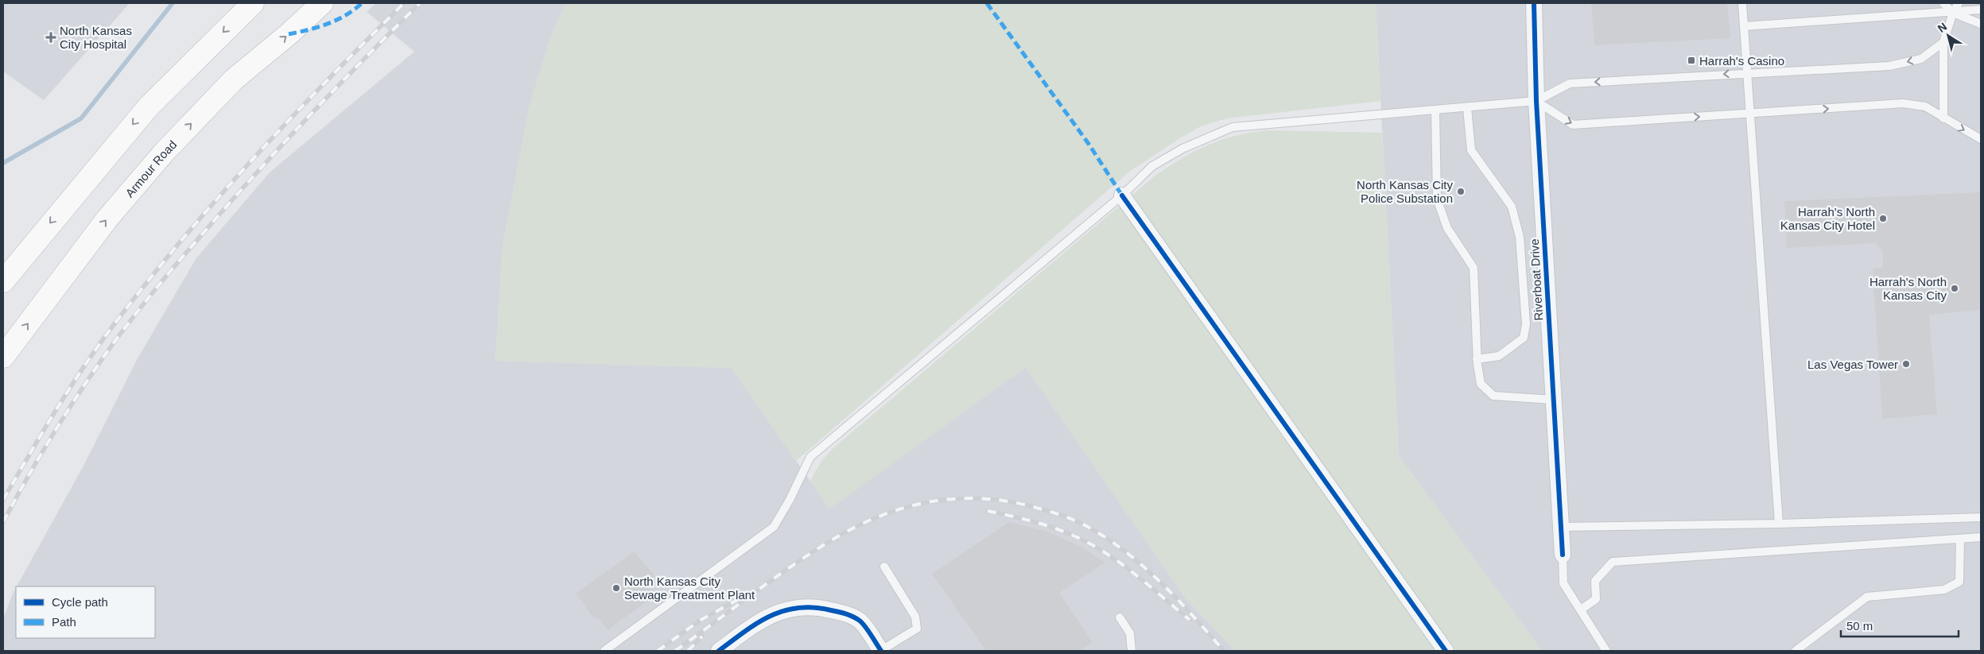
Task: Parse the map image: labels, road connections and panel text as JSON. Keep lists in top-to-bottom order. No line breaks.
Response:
{"streets":{"highway":["Armour Road"],"street":["Riverboat Drive"]},"places":{"health":["North Kansas City Hospital"],"transit":["Harrah's Casino"],"other":["North Kansas City Police Substation","Harrah's North Kansas City Hotel","Harrah's North Kansas City","Las Vegas Tower","North Kansas City Sewage Treatment Plant"]},"legend":["Cycle path","Path"],"scale_bar":"50 m","north":"top left"}
